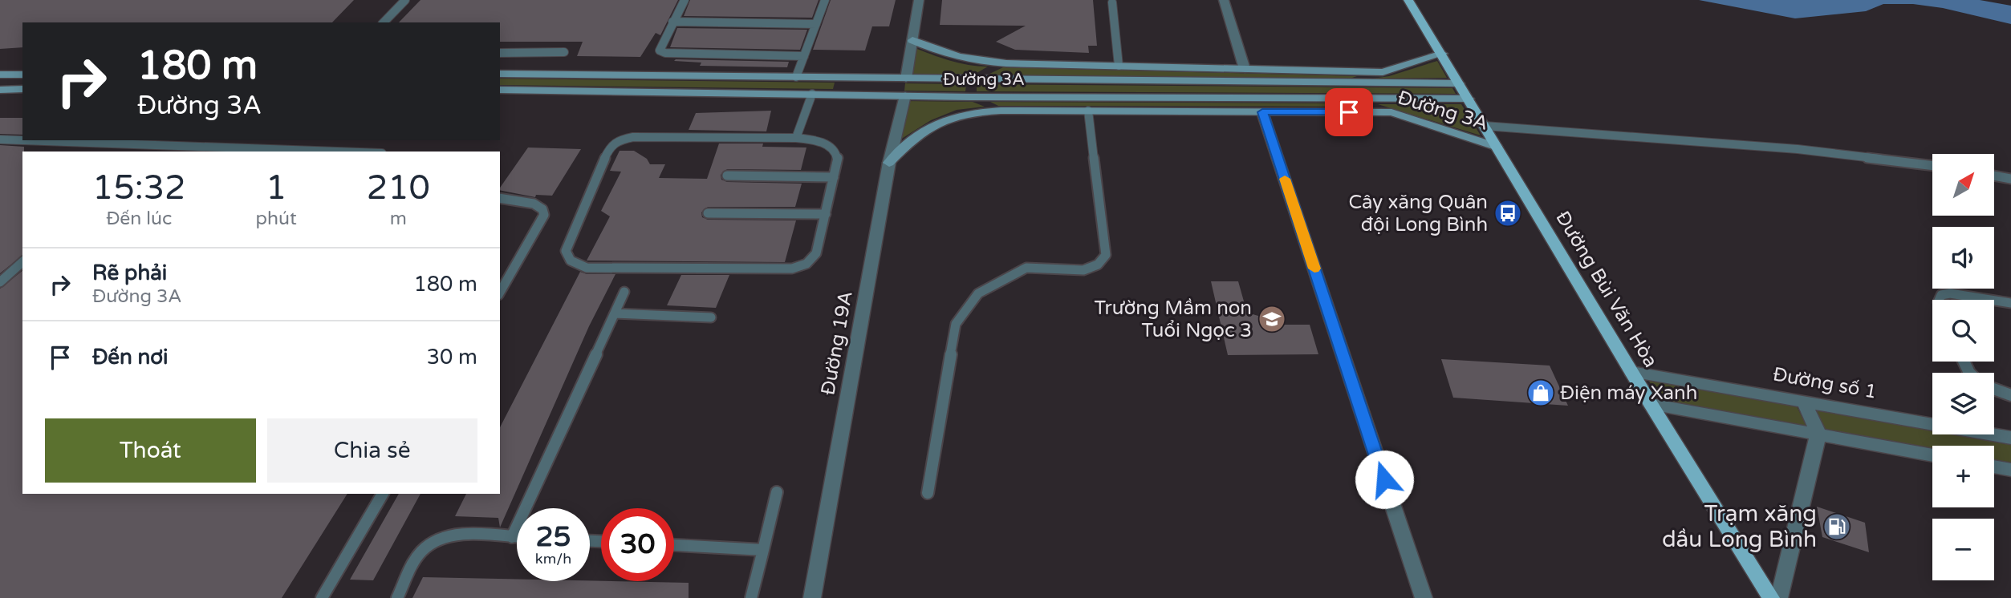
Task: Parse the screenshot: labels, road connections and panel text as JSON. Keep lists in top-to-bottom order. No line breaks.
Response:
{"streets":{"main road":["Đường Bùi Văn Hòa"],"street":["Đường 3A","Đường 19A","Đường số 1"]},"crossings":[["Đường 3A","Đường Bùi Văn Hòa"],["Đường 3A","Đường 19A"],["Đường Bùi Văn Hòa","Đường số 1"]],"places":{"bus stop":["Cây xăng Quân đội Long Bình"],"school or university":["Trường Mầm non Tuổi Ngọc 3"],"shop":["Điện máy Xanh"],"fuel station":["Trạm xăng dầu Long Bình"]},"north":"top right","page":{"turn":["180 m","Đường 3A"],"eta":["15:32","Đến lúc","1","phút","210","m"],"map_buttons":["+","−"],"list":[{"name":"Rẽ phải","note":"Đường 3A","value":"180 m"},{"name":"Đến nơi","value":"30 m"}],"buttons":["Thoát","Chia sẻ"],"speed":"25 km/h","limit":"30"}}
